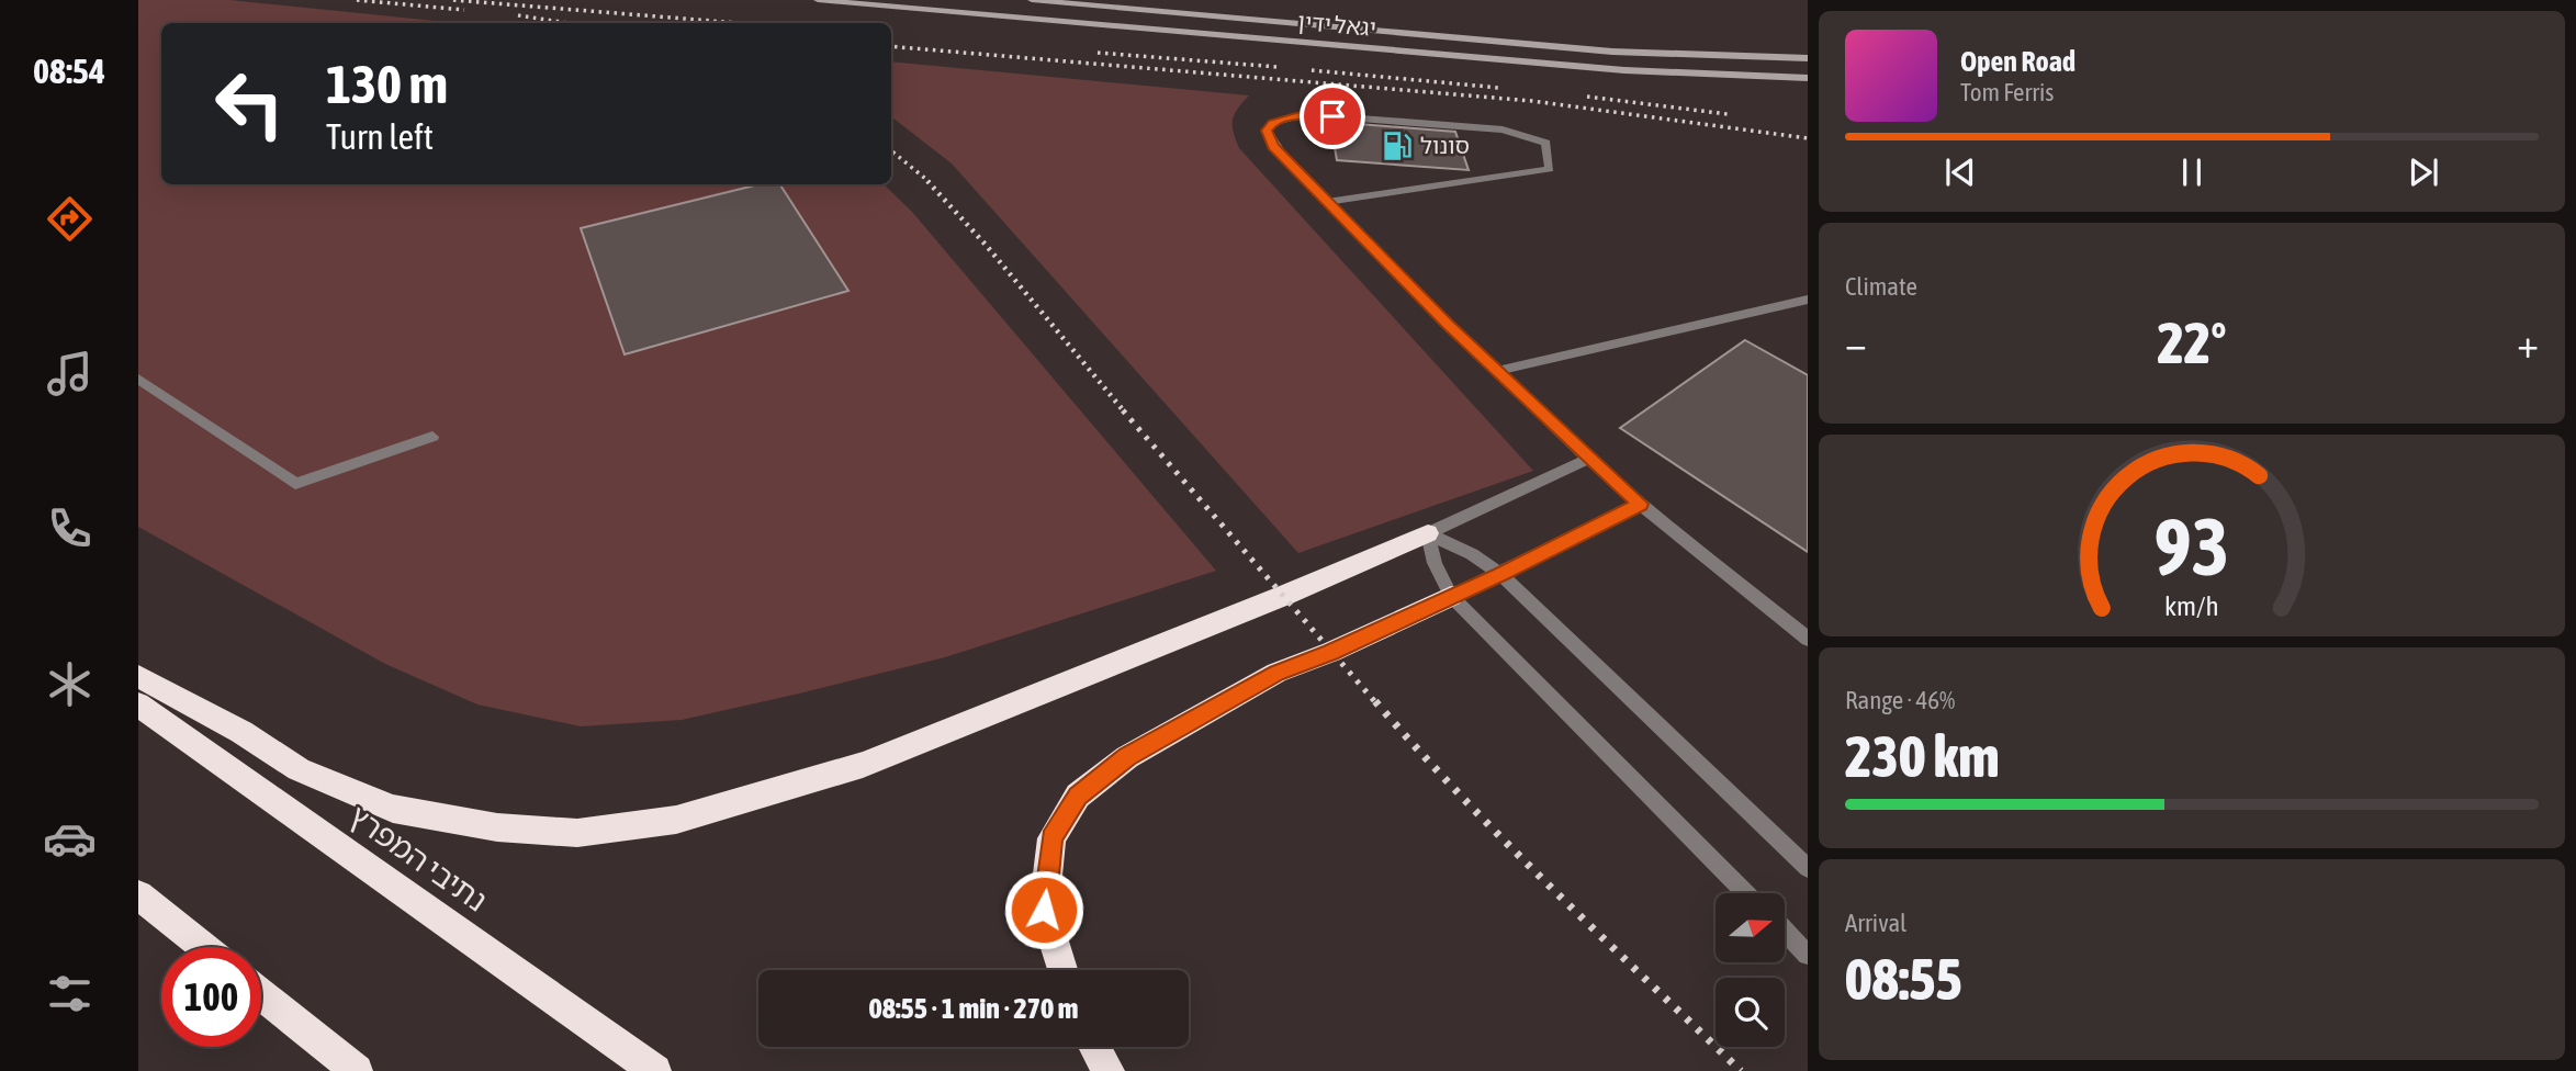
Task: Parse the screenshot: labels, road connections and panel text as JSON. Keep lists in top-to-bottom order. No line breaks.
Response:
{"streets":{"highway":["נתיבי המפרץ"],"main road":["יגאל ידין"]},"places":{"fuel station":["סונול"]},"north":"right","page":{"tabs":"08:54","turn":["130 m","Turn left"],"song":["Open Road","Tom Ferris"],"tile":["Climate",["Range · 46%","230 km"],["Arrival","08:55"]],"heat":["−","22°","+"],"limit":"100","trip":"08:55 · 1 min · 270 m","gauge":["93","km/h"]}}
